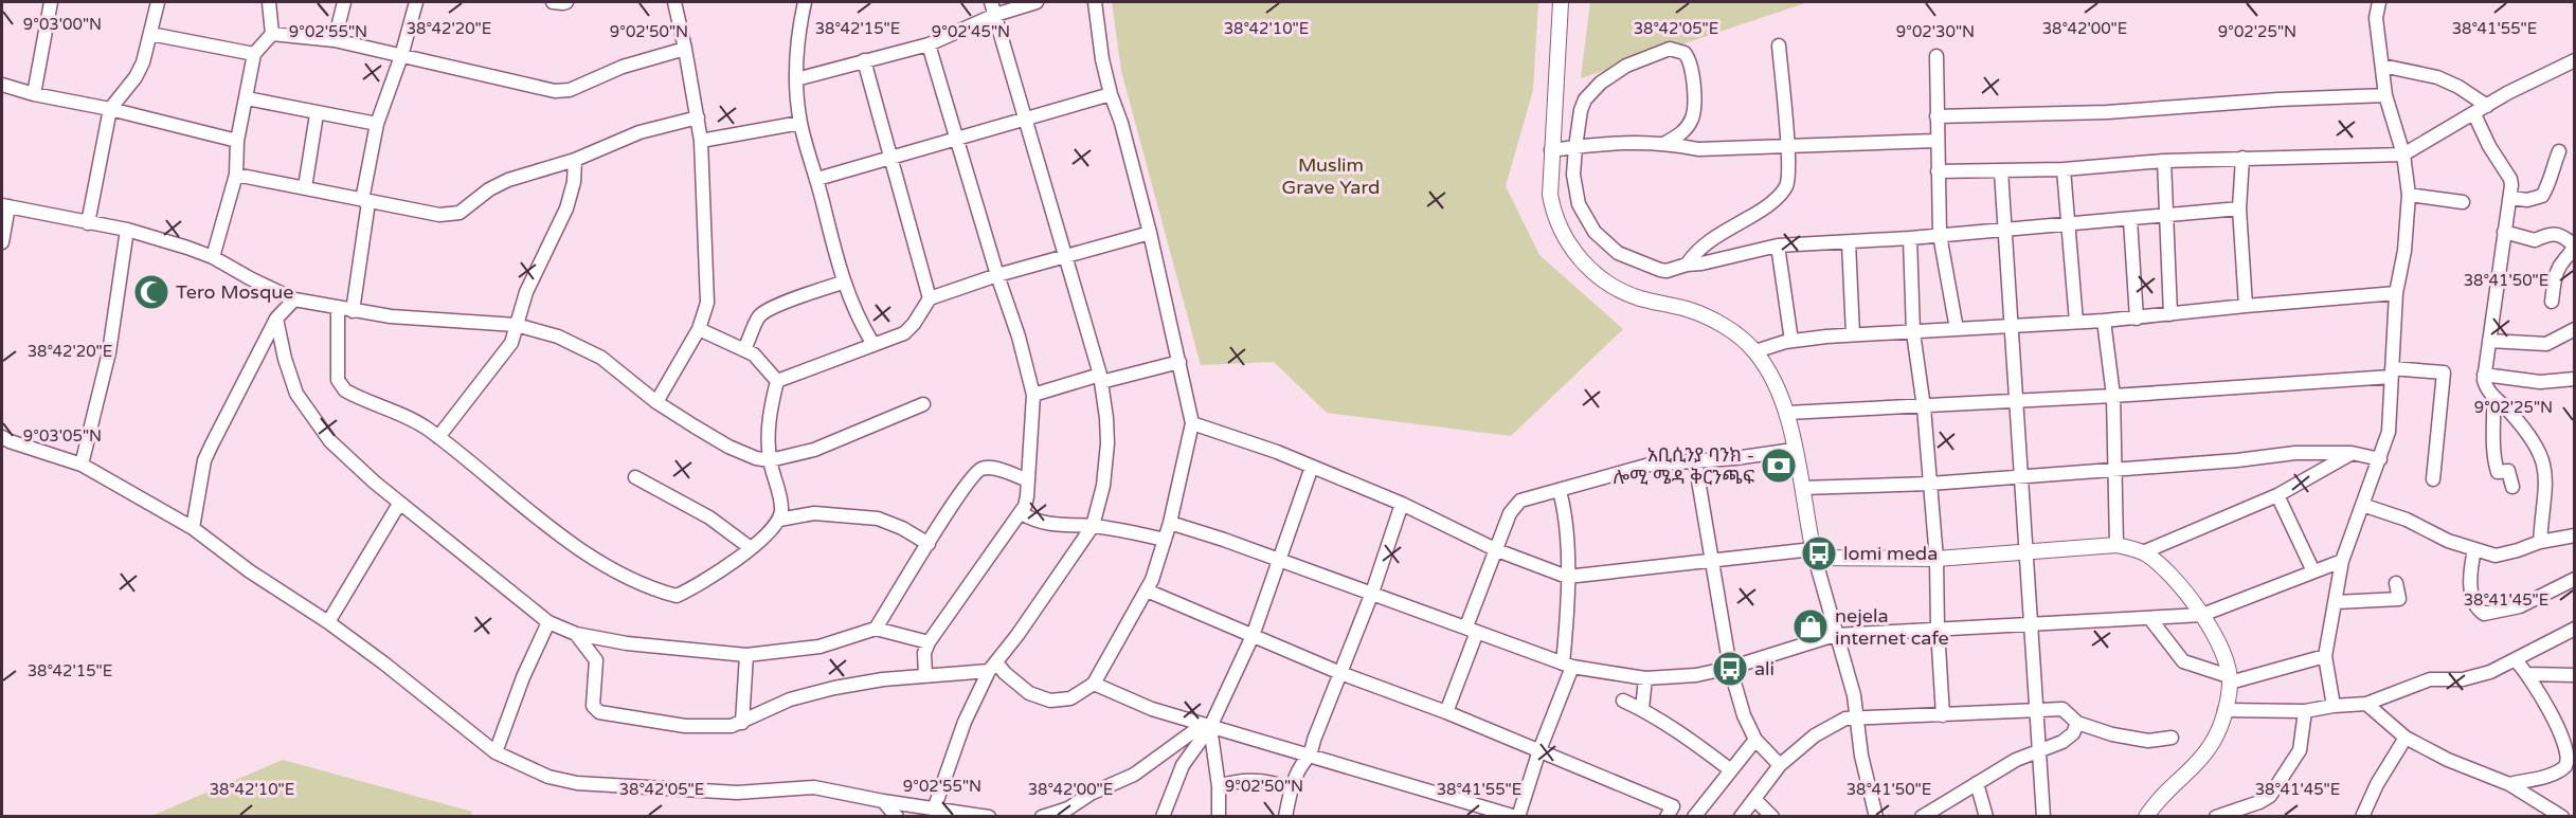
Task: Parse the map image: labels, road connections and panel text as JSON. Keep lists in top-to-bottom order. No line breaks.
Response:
{"parks":["Muslim Grave Yard"],"places":{"mosque":["Tero Mosque"],"bank":["አቢሲንያ ባንክ - ሎሚ ሜዳ ቅርንጫፍ"],"bus stop":["lomi meda","ali"],"shop":["nejela internet cafe"]},"coordinates":["9°03'00\"N","38°42'15\"E","38°42'10\"E","38°42'05\"E","38°42'00\"E","38°41'55\"E","38°42'20\"E","9°02'55\"N","9°02'50\"N","9°02'45\"N","9°02'30\"N","9°02'25\"N","38°41'50\"E","9°03'05\"N","38°41'45\"E"]}
